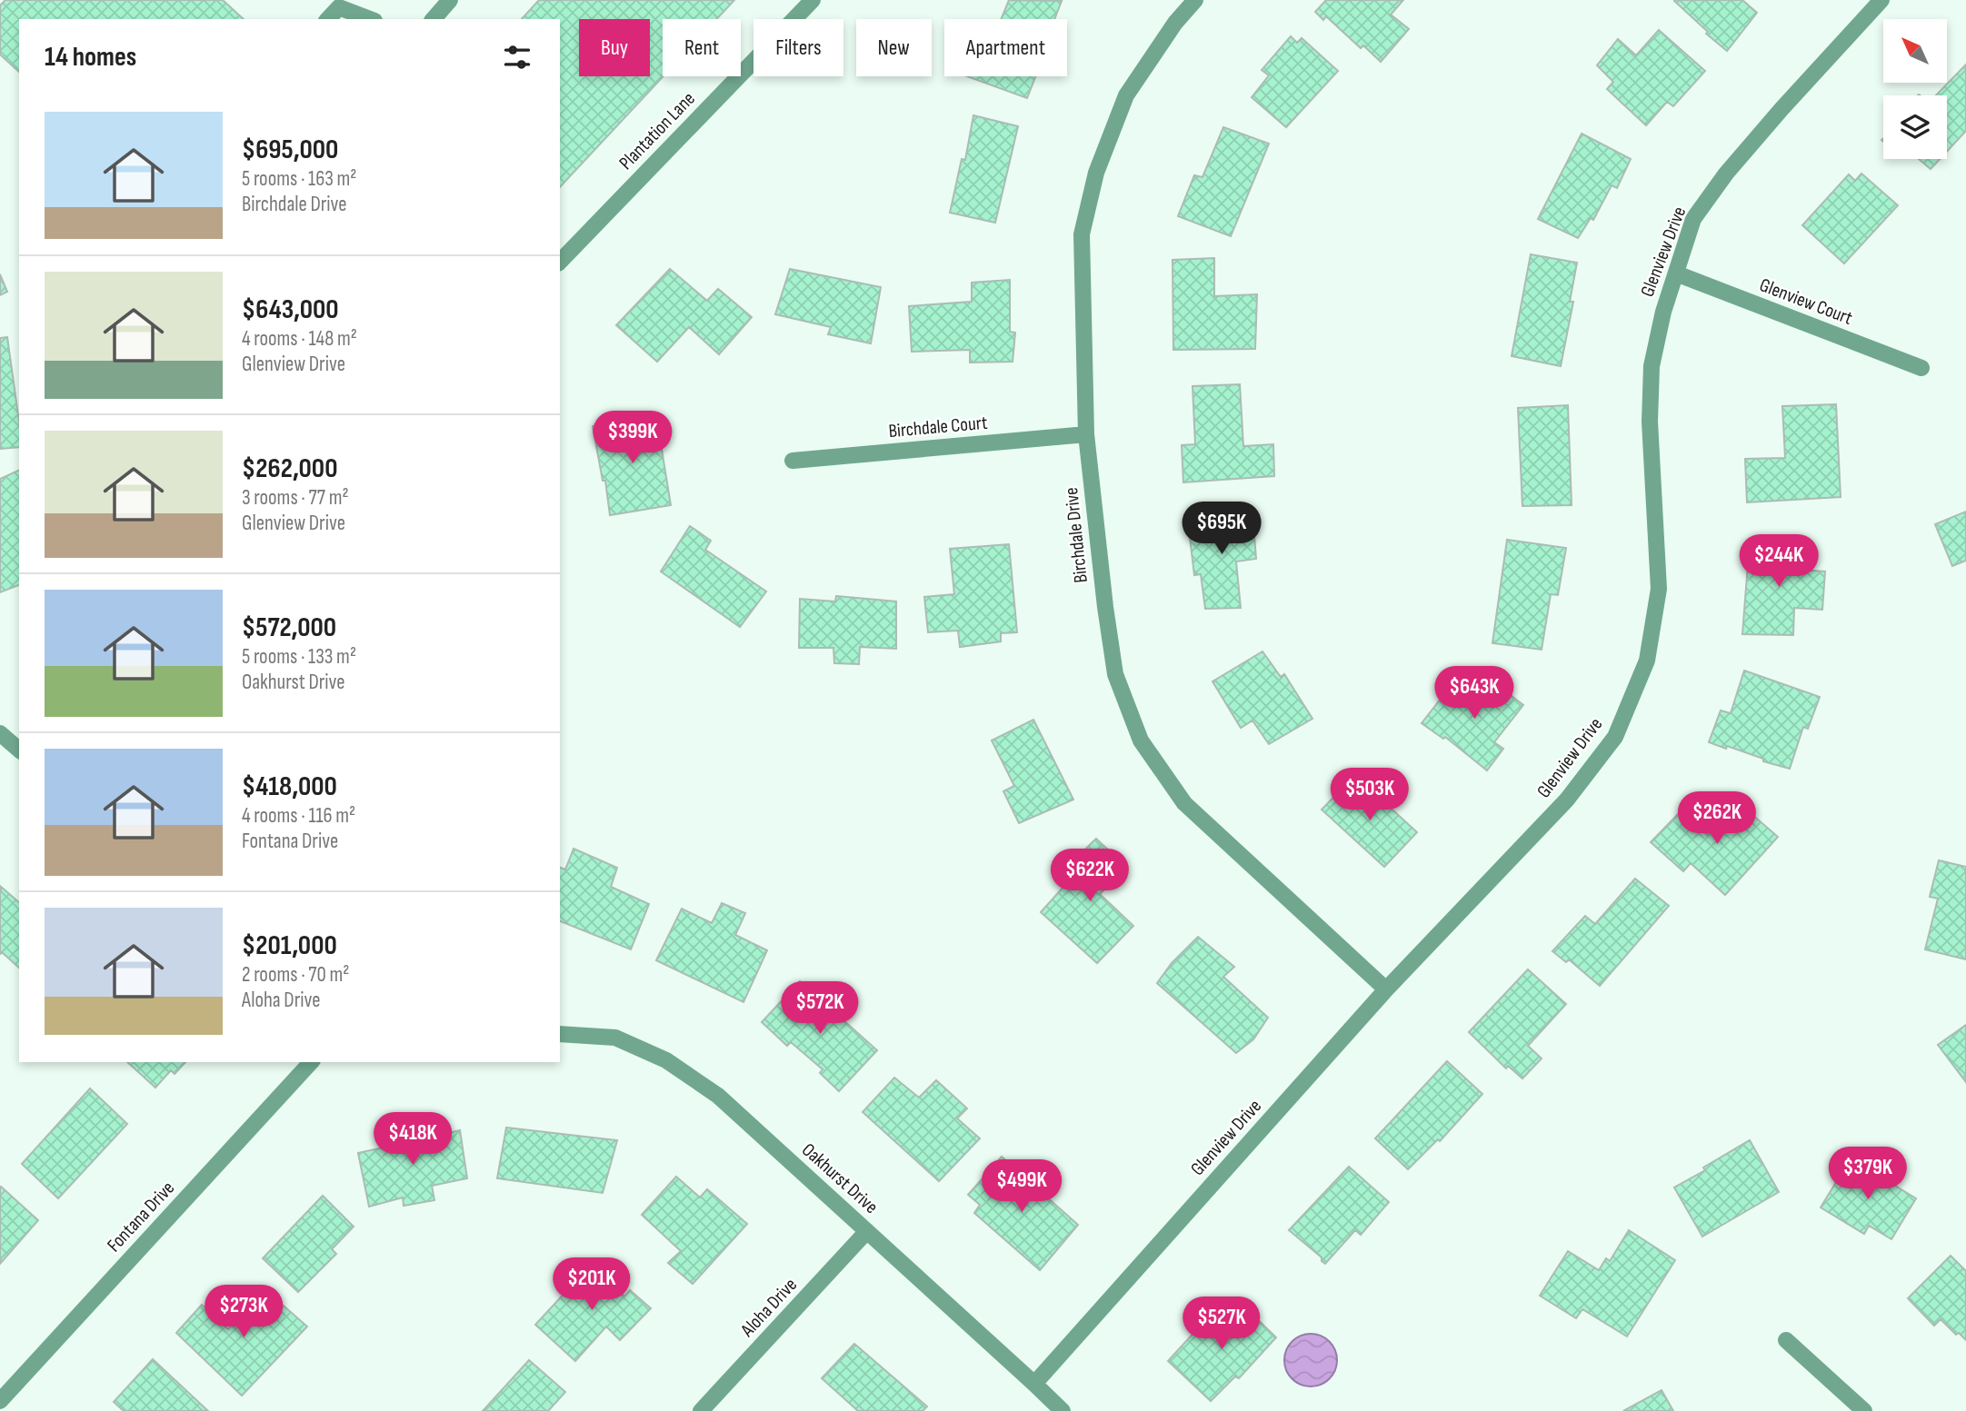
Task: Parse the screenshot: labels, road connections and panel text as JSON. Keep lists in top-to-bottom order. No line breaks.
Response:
{"streets":{"street":["Plantation Lane","Glenview Drive","Glenview Court","Birchdale Court","Birchdale Drive","Oakhurst Drive","Fontana Drive","Aloha Drive"]},"crossings":[["Glenview Drive","Glenview Court"],["Glenview Drive","Birchdale Drive"],["Glenview Drive","Oakhurst Drive"],["Birchdale Court","Birchdale Drive"],["Oakhurst Drive","Aloha Drive"]],"north":"top left","page":{"chip":["Buy","Rent","Filters","New","Apartment"],"heading":"14 homes","list":[{"name":"$695,000","note":"5 rooms · 163 m² · Birchdale Drive"},{"name":"$643,000","note":"4 rooms · 148 m² · Glenview Drive"},{"name":"$262,000","note":"3 rooms · 77 m² · Glenview Drive"},{"name":"$572,000","note":"5 rooms · 133 m² · Oakhurst Drive"},{"name":"$418,000","note":"4 rooms · 116 m² · Fontana Drive"},{"name":"$201,000","note":"2 rooms · 70 m² · Aloha Drive"}],"price":["$399K","$695K","$244K","$643K","$503K","$262K","$622K","$572K","$418K","$379K","$499K","$201K","$273K","$527K"]}}
